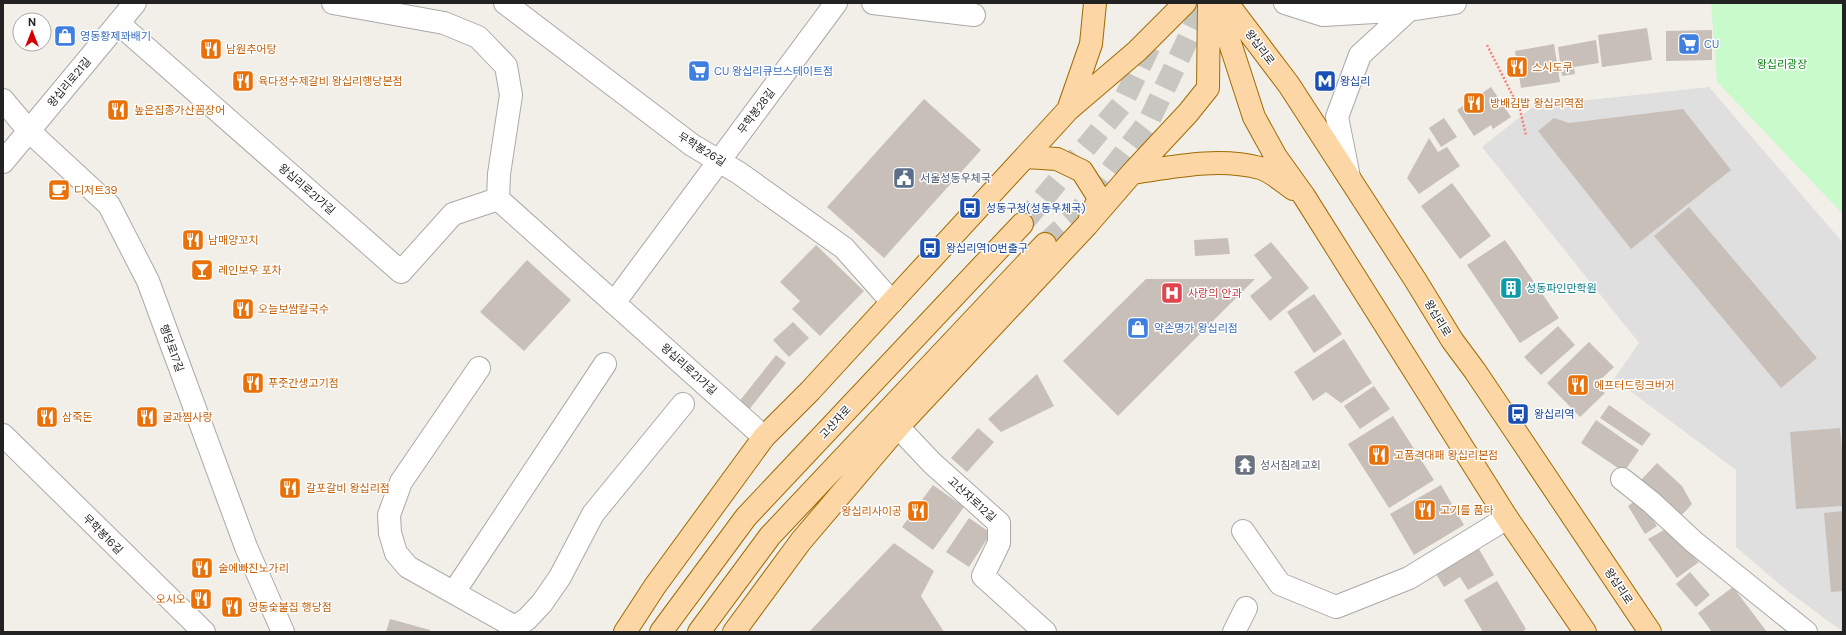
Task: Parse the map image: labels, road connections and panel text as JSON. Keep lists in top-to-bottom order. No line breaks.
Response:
{"streets":{"main road":["왕십리로","고산자로"],"street":["왕십리로21길","무학봉28길","무학봉26길","왕십리로21가길","행당로17길","고산자로12길","무학봉16길"]},"crossings":[["왕십리로21길","왕십리로21가길"],["왕십리로21길","행당로17길"],["무학봉28길","무학봉26길"]],"parks":["왕십리광장"],"places":{"shop":["영동황제꽈배기","약손명가 왕십리점"],"supermarket":["CU","CU 왕십리큐브스테이트점"],"restaurant":["남원추어탕","스시도쿠","육다정수제갈비 왕십리행당본점","방배김밥 왕십리역점","높은집종가산꼼장어","남매양꼬치","오늘보쌈칼국수","푸줏간생고기점","에프터드링크버거","삼죽돈","굴과찜사랑","고품격대패 왕십리본점","갈포갈비 왕십리점","고기를 품다","왕십리사이공","술에빠진노가리","오시오","영동숯불집 행당점"],"metro station":["왕십리"],"public building":["서울성동우체국"],"cafe":["디저트39"],"bus stop":["성동구청(성동우체국)","왕십리역10번출구","왕십리역"],"bar":["레인보우 포차"],"building":["성동파인만학원"],"hospital":["사랑의 안과"],"temple":["성서침례교회"]},"north":"top"}
